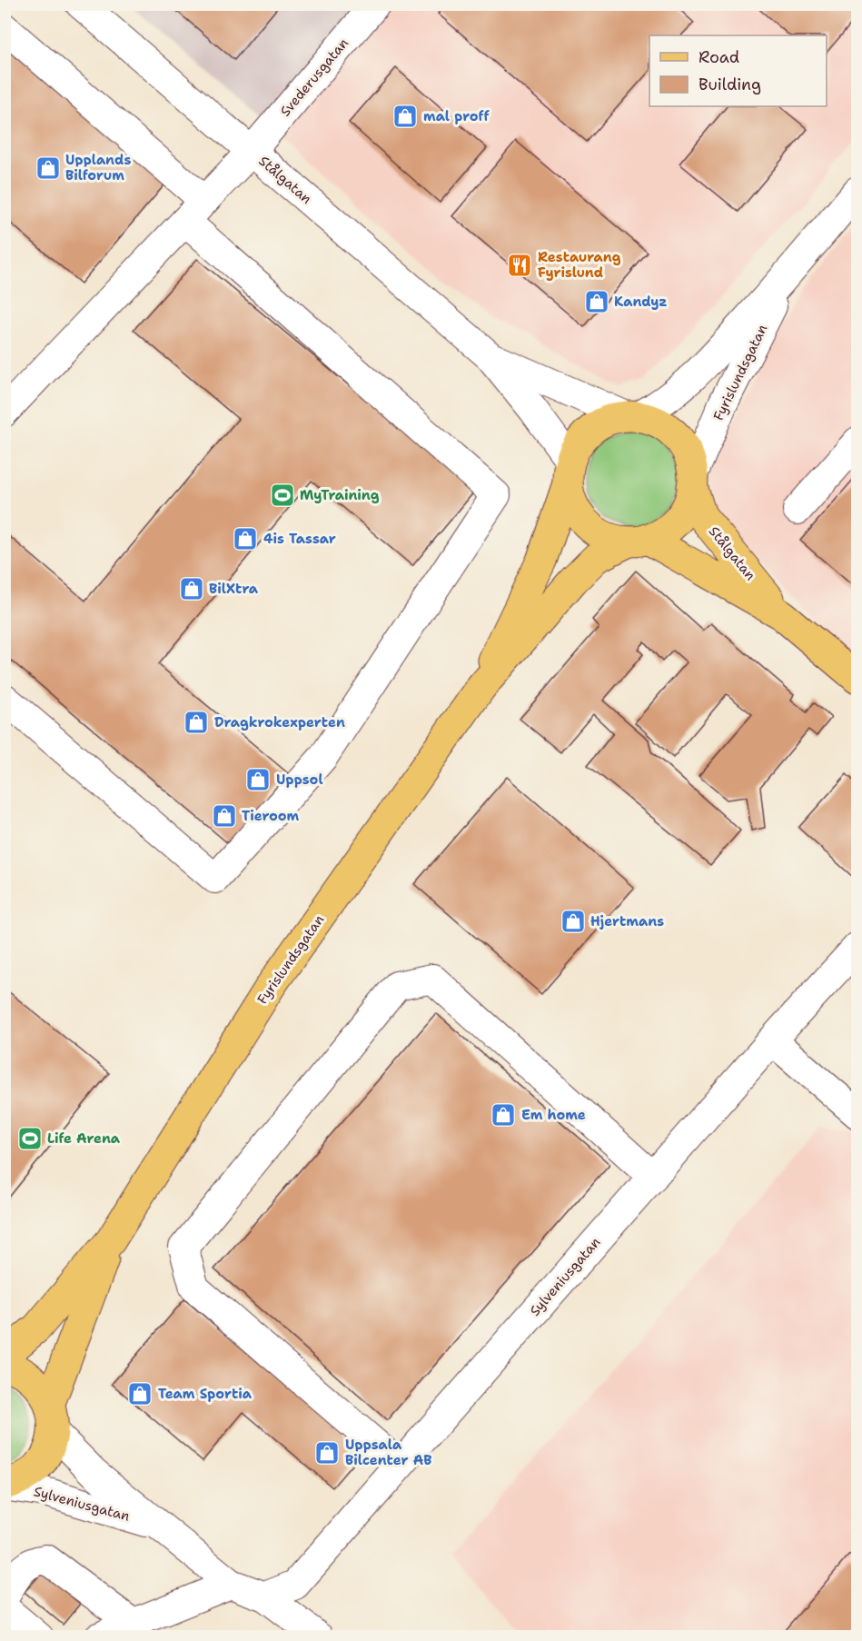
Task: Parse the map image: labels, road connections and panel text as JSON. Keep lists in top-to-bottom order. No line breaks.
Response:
{"streets":{"main road":["Stålgatan","Fyrislundsgatan"],"street":["Svederusgatan","Sylveniusgatan"]},"crossings":[["Svederusgatan","Stålgatan"],["Stålgatan","Fyrislundsgatan"]],"places":{"shop":["mal proff","Upplands Bilforum","Kandyz","4is Tassar","BilXtra","Dragkrokexperten","Uppsol","Tieroom","Hjertmans","Em home","Team Sportia","Uppsala Bilcenter AB"],"restaurant":["Restaurang Fyrislund"],"sports":["MyTraining","Life Arena"]},"legend":["Road","Building"]}
